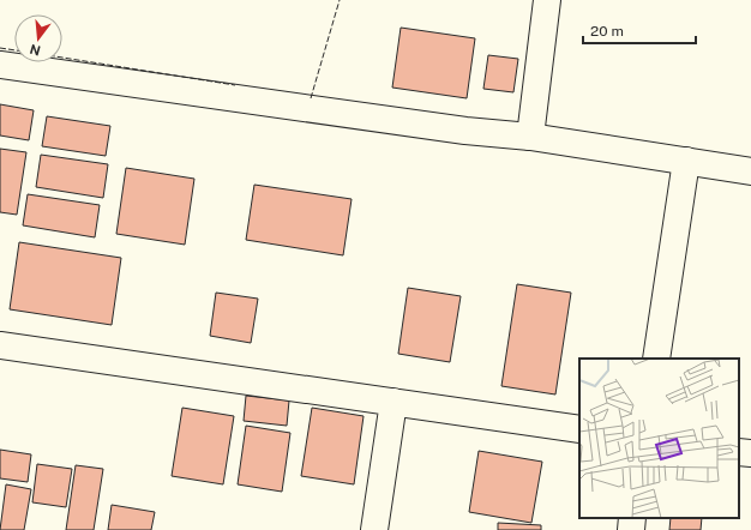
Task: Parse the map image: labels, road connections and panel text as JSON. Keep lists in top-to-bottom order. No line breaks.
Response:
{"scale_bar":"20 m","north":"bottom"}
